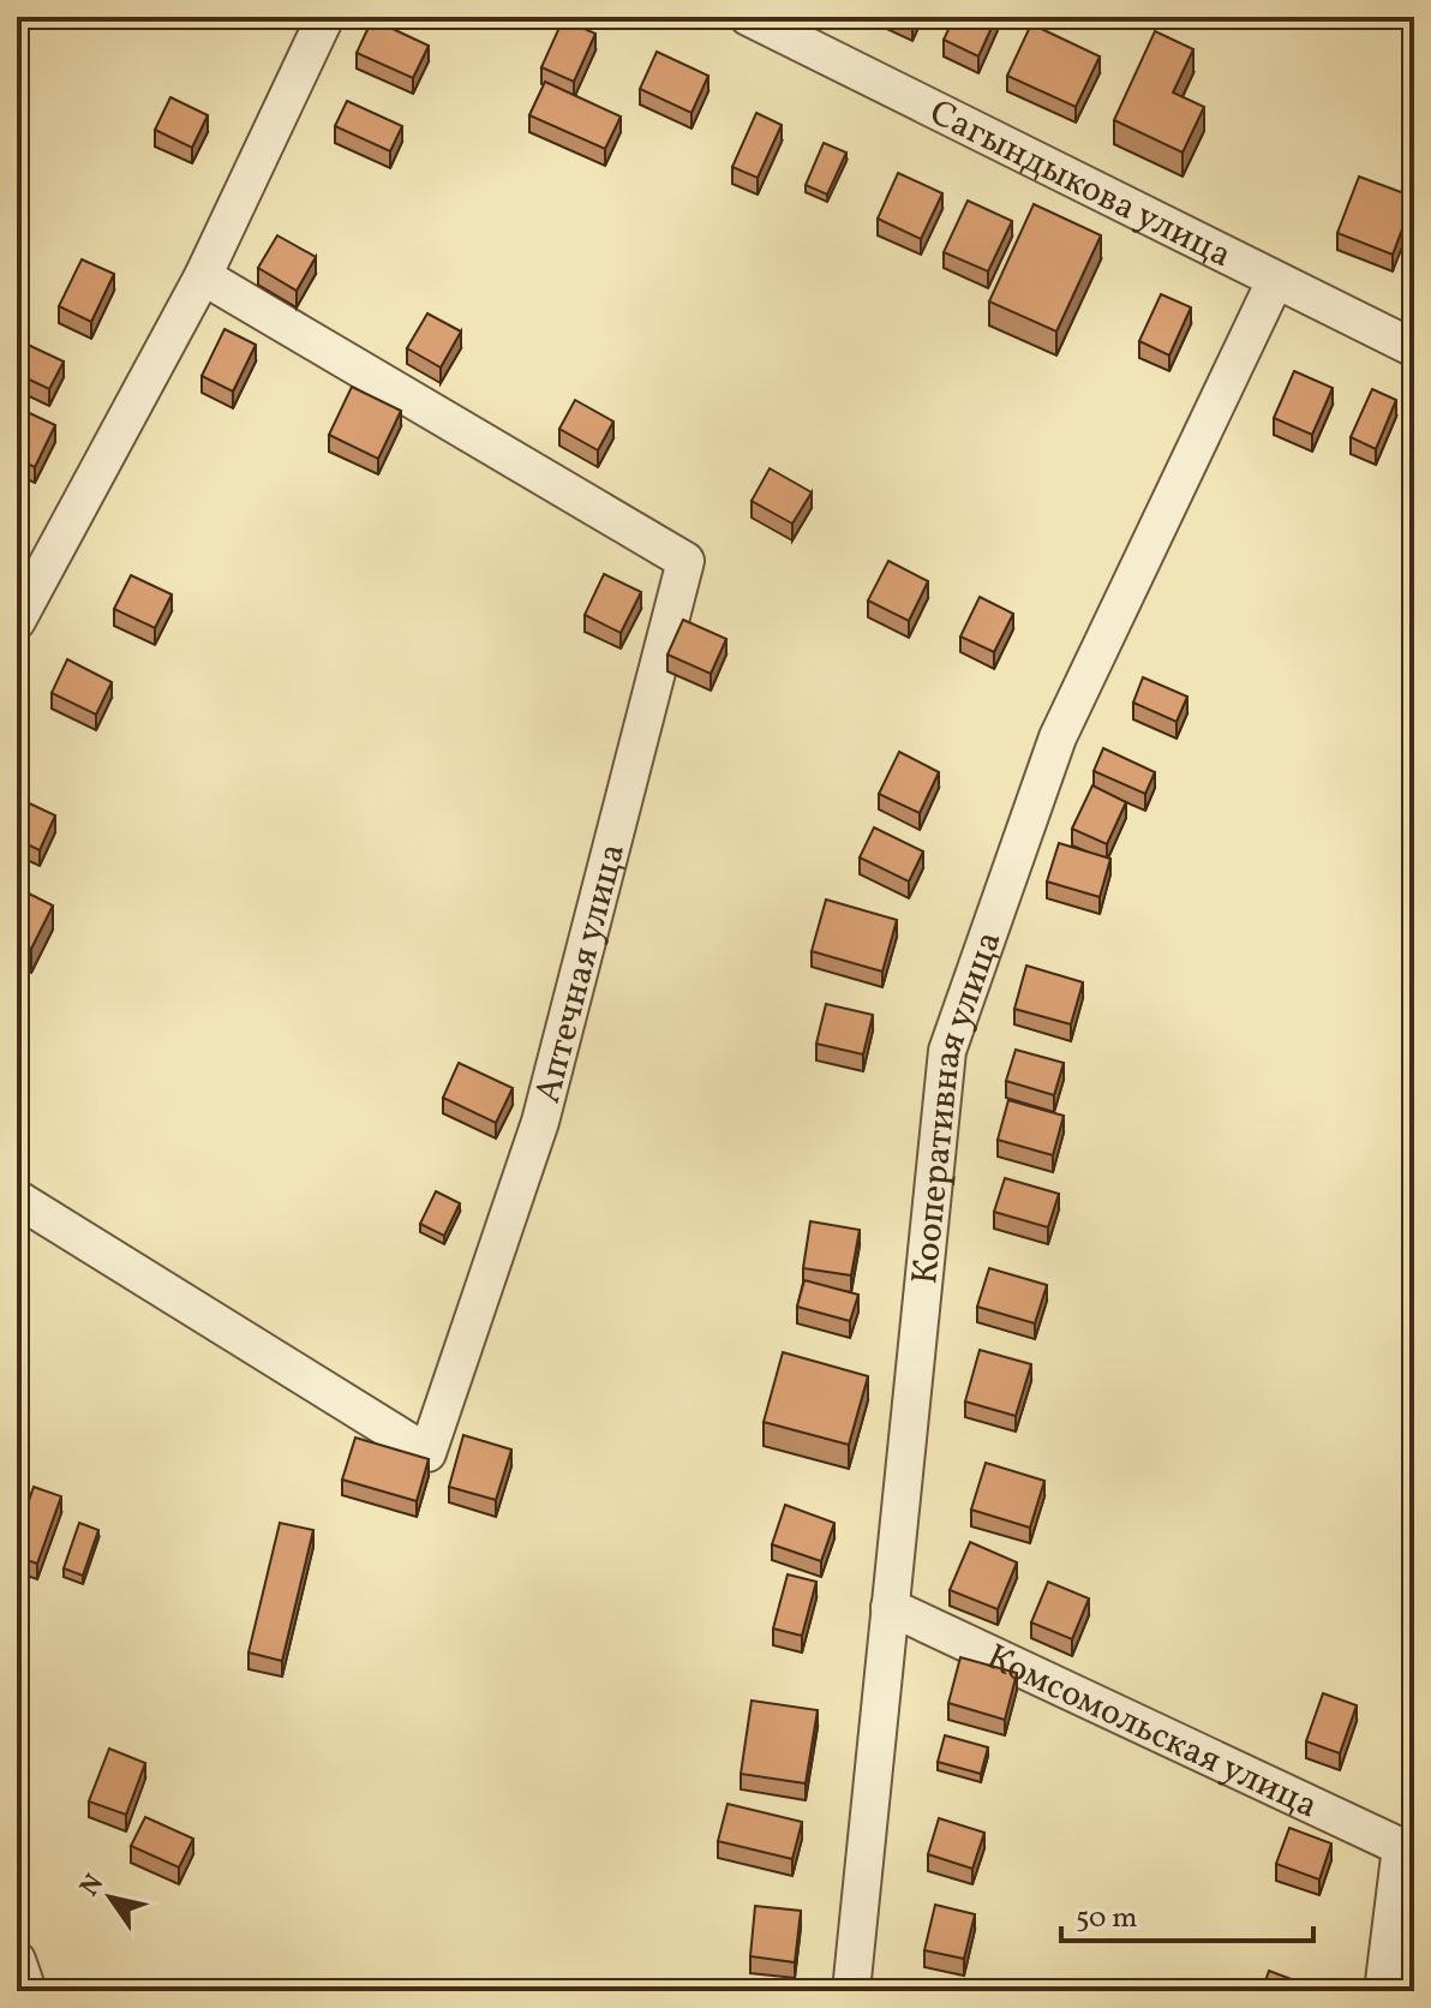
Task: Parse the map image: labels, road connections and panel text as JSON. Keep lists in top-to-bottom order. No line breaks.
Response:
{"streets":{"street":["Сагындыкова улица","Аптечная улица","Кооперативная улица","Комсомольская улица"]},"crossings":[["Сагындыкова улица","Кооперативная улица"],["Кооперативная улица","Комсомольская улица"]],"scale_bar":"50 m","north":"top left"}
